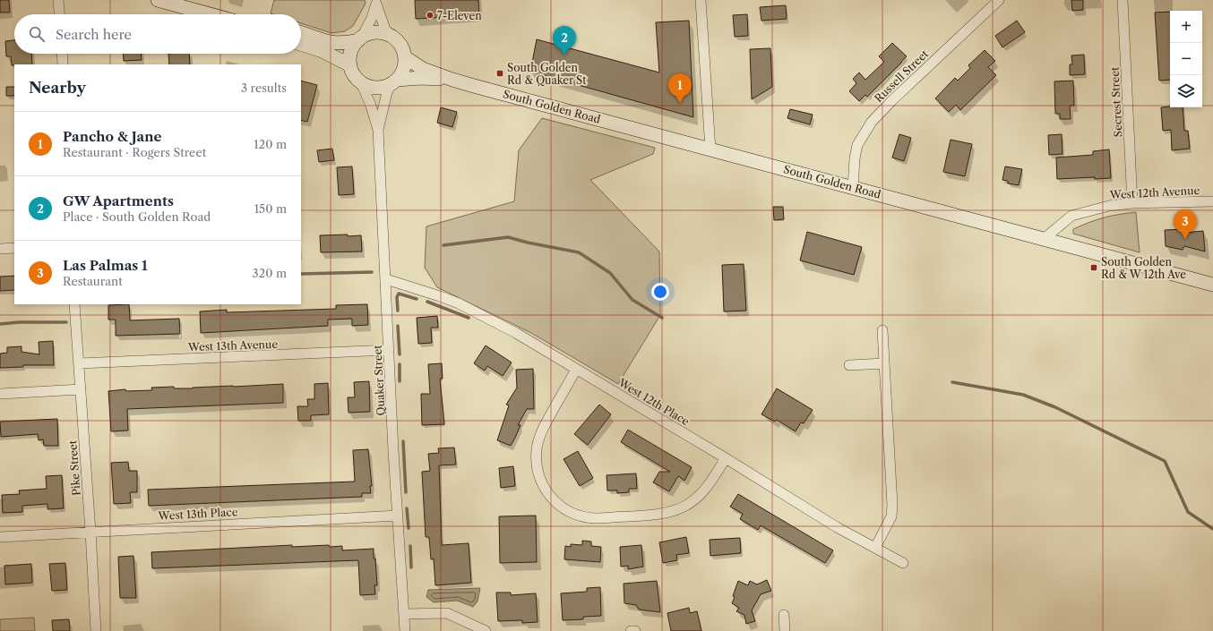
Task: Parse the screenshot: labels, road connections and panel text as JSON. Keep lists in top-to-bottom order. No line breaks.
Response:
{"streets":{"main road":["South Golden Road"],"street":["Russell Street","Secrest Street","West 12th Avenue","West 13th Avenue","Quaker Street","West 12th Place","Pike Street","West 13th Place"]},"crossings":[["Russell Street","South Golden Road"],["Secrest Street","West 12th Avenue"],["South Golden Road","West 12th Avenue"],["South Golden Road","Quaker Street"],["West 13th Avenue","Quaker Street"],["West 13th Avenue","Pike Street"],["Quaker Street","West 12th Place"],["Quaker Street","West 13th Place"],["Pike Street","West 13th Place"]],"places":{"other":["7-Eleven"],"transit":["South Golden Rd & Quaker St","South Golden Rd & W 12th Ave"]},"page":{"map_buttons":["+","−"],"search":"Search here","pins":["2","1","3"],"heading":["Nearby","3 results"],"list":[{"mark":"1","name":"Pancho & Jane","note":"Restaurant · Rogers Street","value":"120 m"},{"mark":"2","name":"GW Apartments","note":"Place · South Golden Road","value":"150 m"},{"mark":"3","name":"Las Palmas 1","note":"Restaurant","value":"320 m"}]}}
